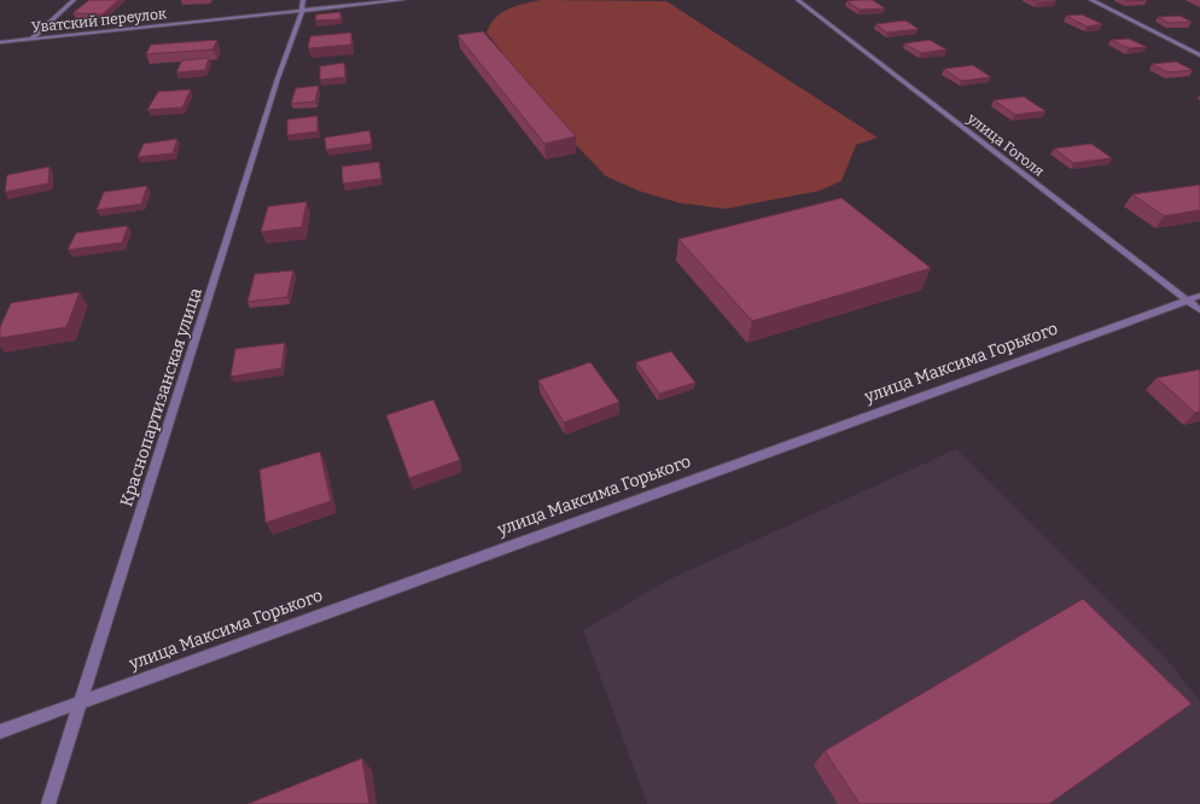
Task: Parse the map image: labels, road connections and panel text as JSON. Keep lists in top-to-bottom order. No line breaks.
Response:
{"streets":{"street":["Уватский переулок","улица Гоголя","улица Максима Горького","Краснопартизанская улица"]},"crossings":[["Уватский переулок","Краснопартизанская улица"],["улица Гоголя","улица Максима Горького"],["улица Максима Горького","Краснопартизанская улица"]]}
